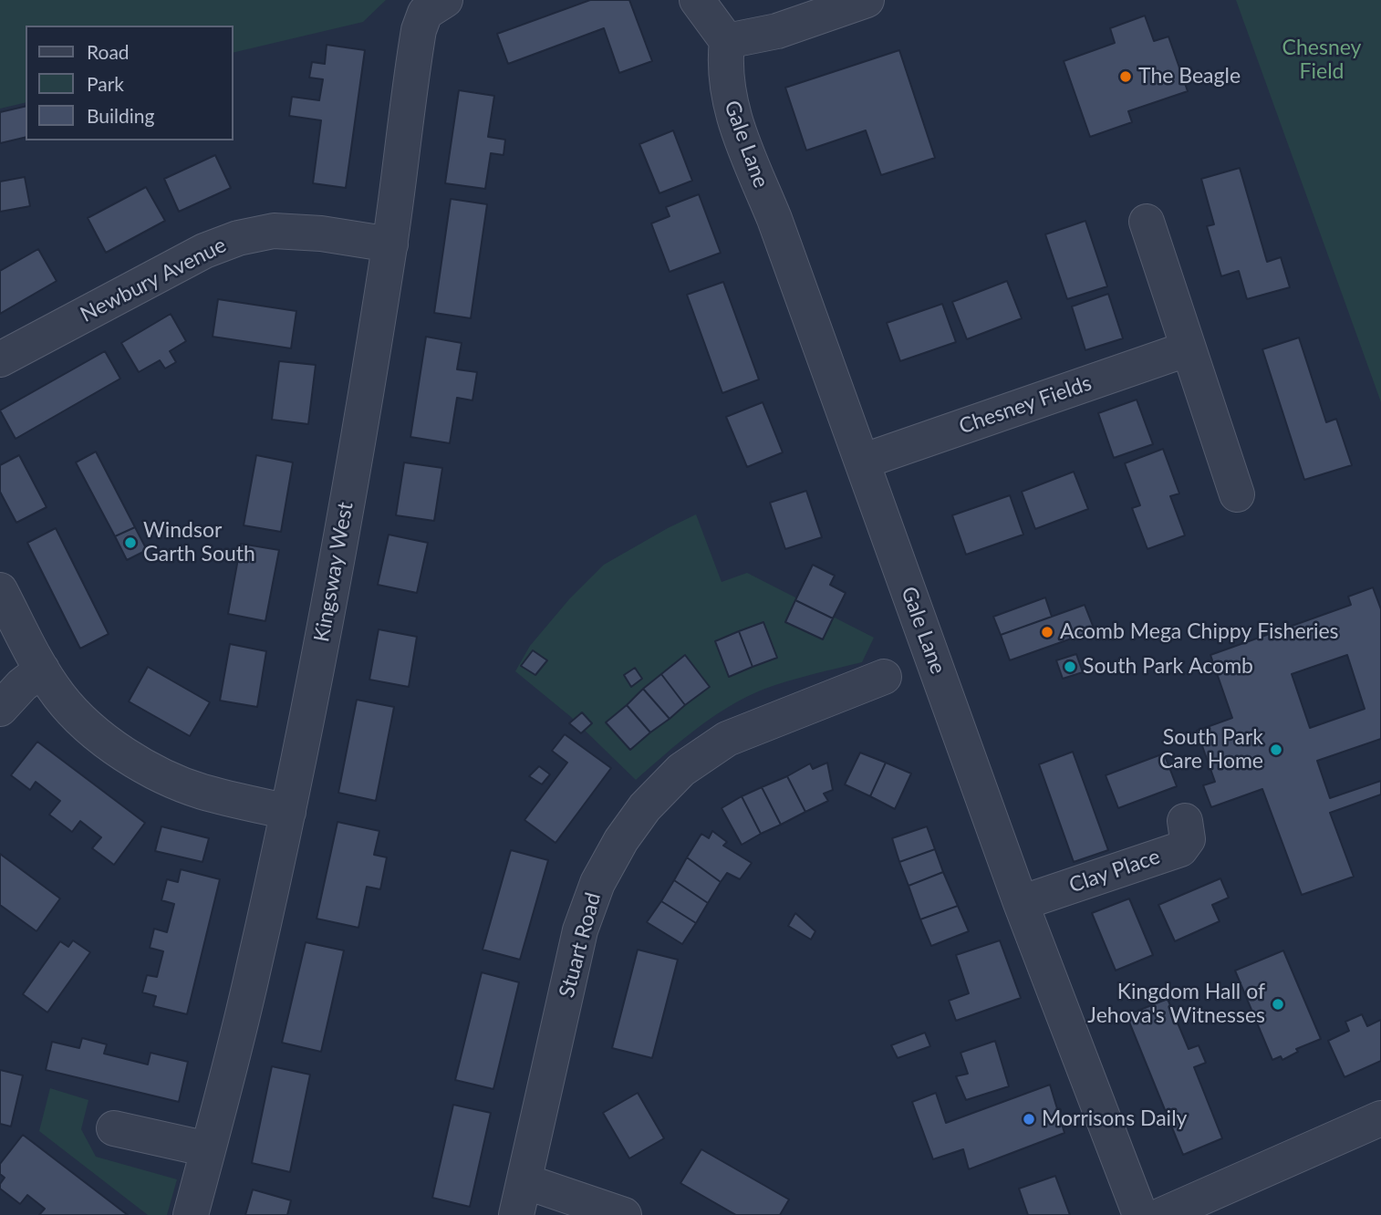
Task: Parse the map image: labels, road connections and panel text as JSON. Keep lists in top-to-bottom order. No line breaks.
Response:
{"streets":{"street":["Gale Lane","Newbury Avenue","Chesney Fields","Kingsway West","Clay Place","Stuart Road"]},"crossings":[["Gale Lane","Chesney Fields"],["Gale Lane","Clay Place"],["Newbury Avenue","Kingsway West"]],"parks":["Chesney Field"],"places":["The Beagle","Windsor Garth South","Acomb Mega Chippy Fisheries","South Park Acomb","South Park Care Home","Kingdom Hall of Jehova's Witnesses","Morrisons Daily"],"legend":["Road","Park","Building"]}
